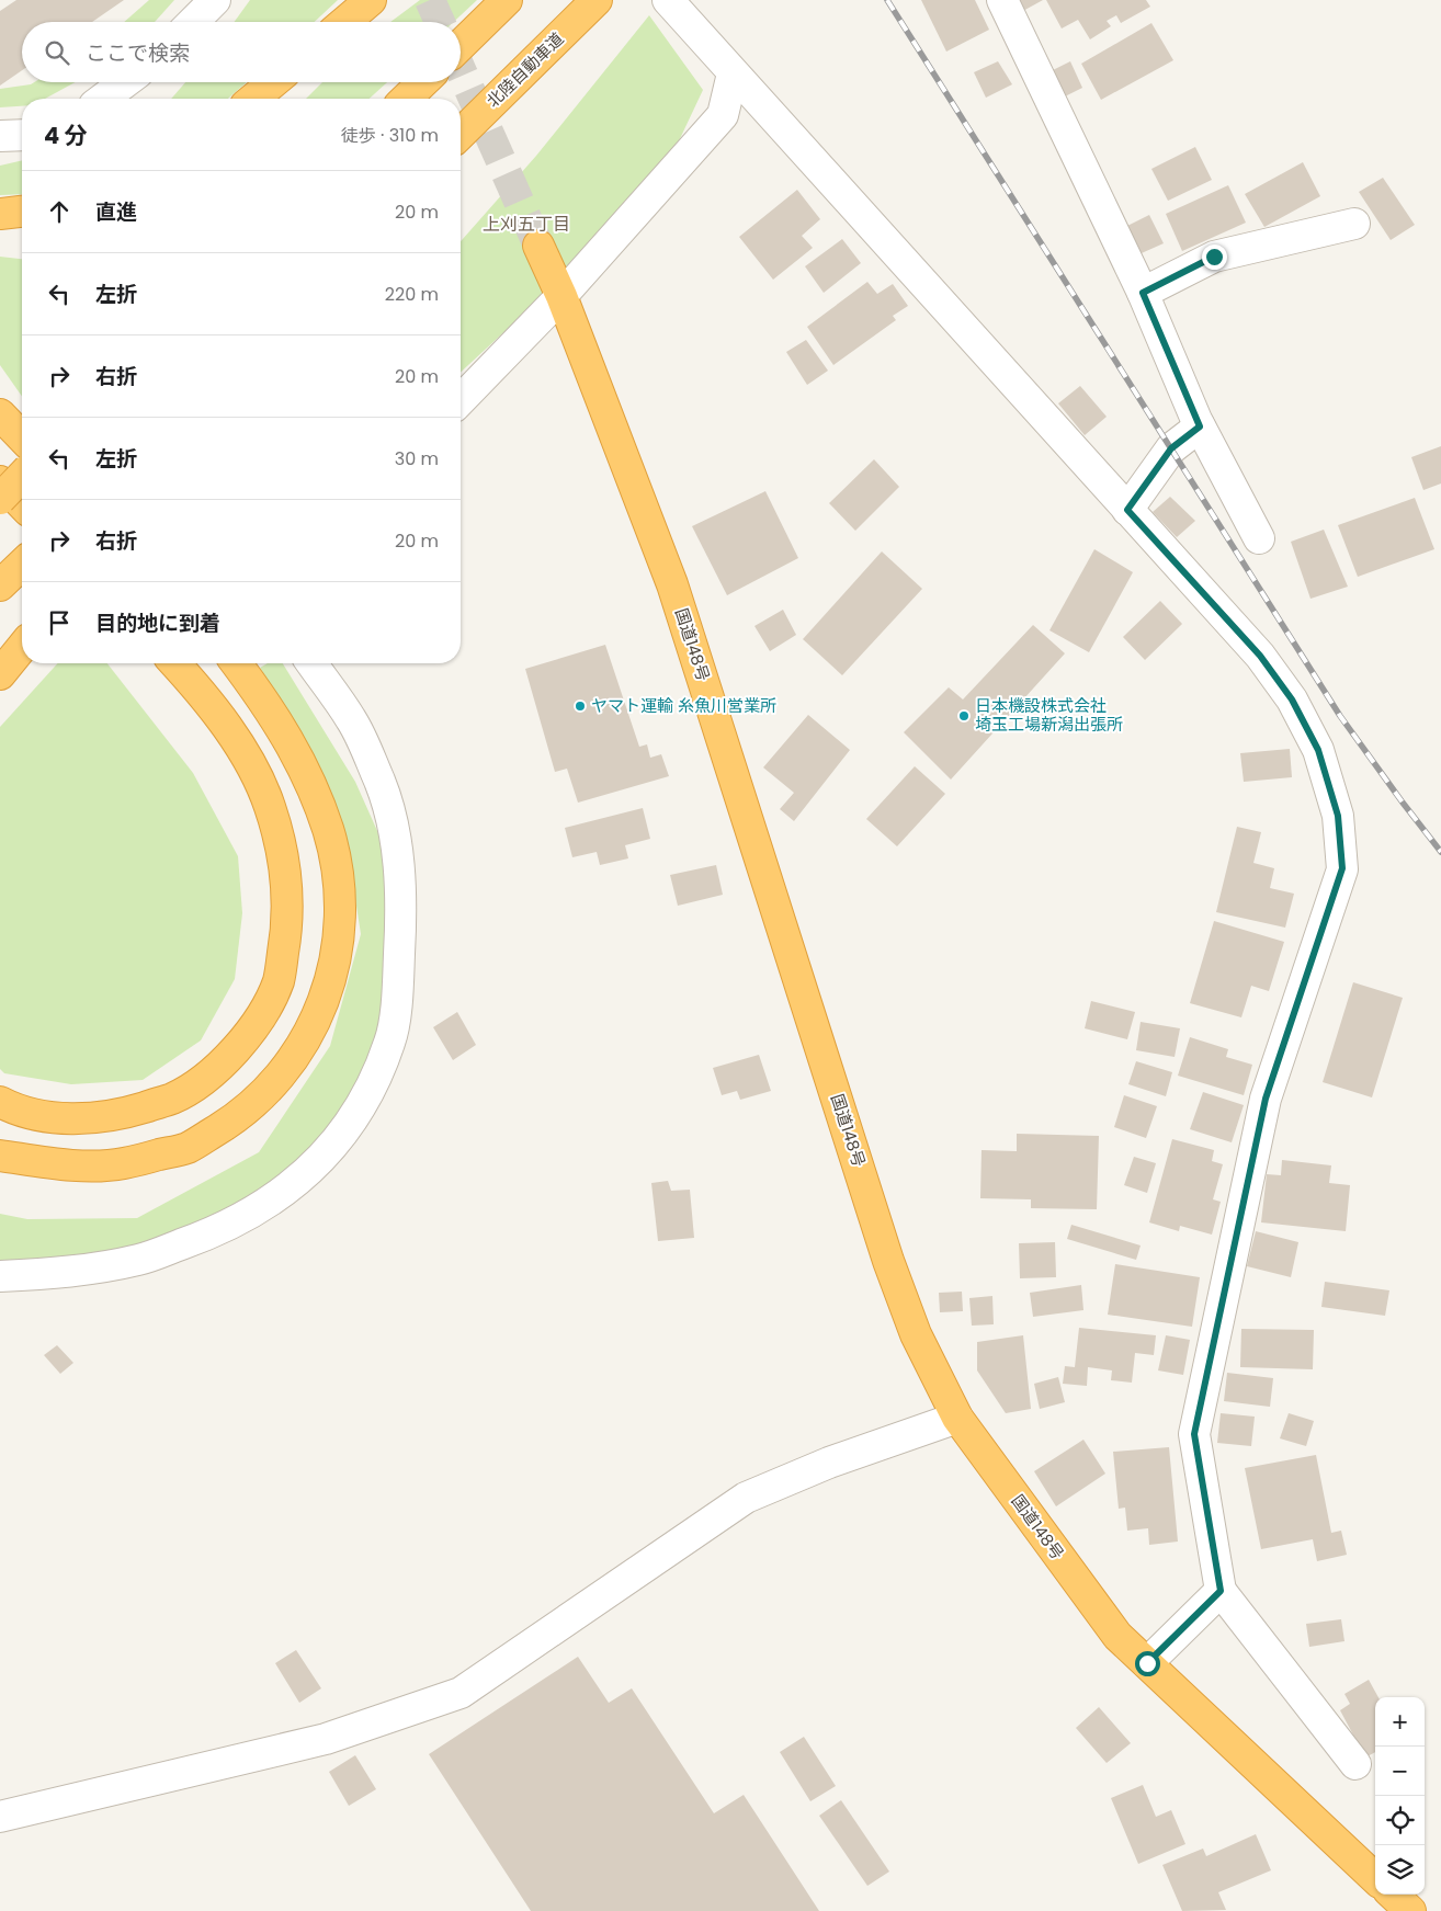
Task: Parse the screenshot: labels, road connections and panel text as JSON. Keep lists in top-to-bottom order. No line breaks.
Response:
{"streets":{"highway":["北陸自動車道","国道148号"]},"districts":["上刈五丁目"],"places":["ヤマト運輸 糸魚川営業所","日本機設株式会社 埼玉工場新潟出張所"],"page":{"search":"ここで検索","heading":["4 分","徒歩 · 310 m"],"list":[["直進","20 m"],["左折","220 m"],["右折","20 m"],["左折","30 m"],["右折","20 m"],"目的地に到着"],"map_buttons":["+","−"]}}
